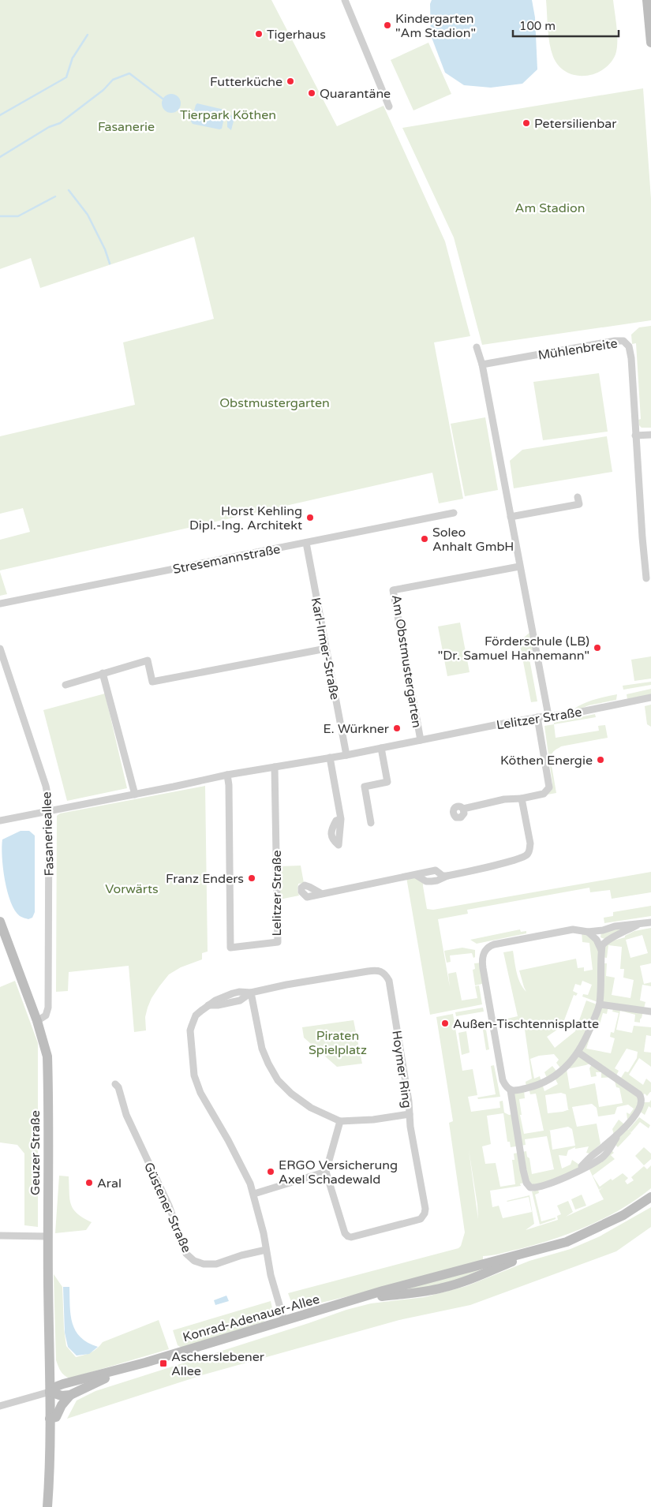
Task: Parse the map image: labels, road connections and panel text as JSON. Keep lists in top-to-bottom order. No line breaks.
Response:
{"streets":{"main road":["Geuzer Straße","Konrad-Adenauer-Allee"],"street":["Mühlenbreite","Stresemannstraße","Karl-Irmer-Straße","Am Obstmustergarten","Lelitzer Straße","Fasanerieallee","Hoymer Ring","Güstener Straße"]},"crossings":[["Stresemannstraße","Karl-Irmer-Straße"],["Karl-Irmer-Straße","Lelitzer Straße"],["Am Obstmustergarten","Lelitzer Straße"],["Lelitzer Straße","Fasanerieallee"],["Fasanerieallee","Geuzer Straße"],["Geuzer Straße","Konrad-Adenauer-Allee"]],"parks":["Tierpark Köthen","Fasanerie","Am Stadion","Obstmustergarten","Vorwärts","Piraten Spielplatz"],"places":{"other":["Kindergarten \"Am Stadion\"","Tigerhaus","Futterküche","Quarantäne","Petersilienbar","Horst Kehling Dipl.-Ing. Architekt","Soleo Anhalt GmbH","Förderschule (LB) \"Dr. Samuel Hahnemann\"","E. Würkner","Köthen Energie","Franz Enders","Außen-Tischtennisplatte","ERGO Versicherung Axel Schadewald","Aral"],"transit":["Ascherslebener Allee"]},"scale_bar":"100 m"}
